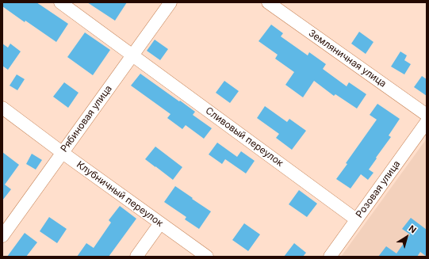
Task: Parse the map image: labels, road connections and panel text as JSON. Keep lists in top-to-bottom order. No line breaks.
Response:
{"streets":{"street":["Земляничная улица","Рябиновая улица","Сливовый переулок","Розовая улица","Клубничный переулок"]},"crossings":[["Рябиновая улица","Сливовый переулок"],["Рябиновая улица","Клубничный переулок"],["Сливовый переулок","Розовая улица"]],"north":"top right"}
